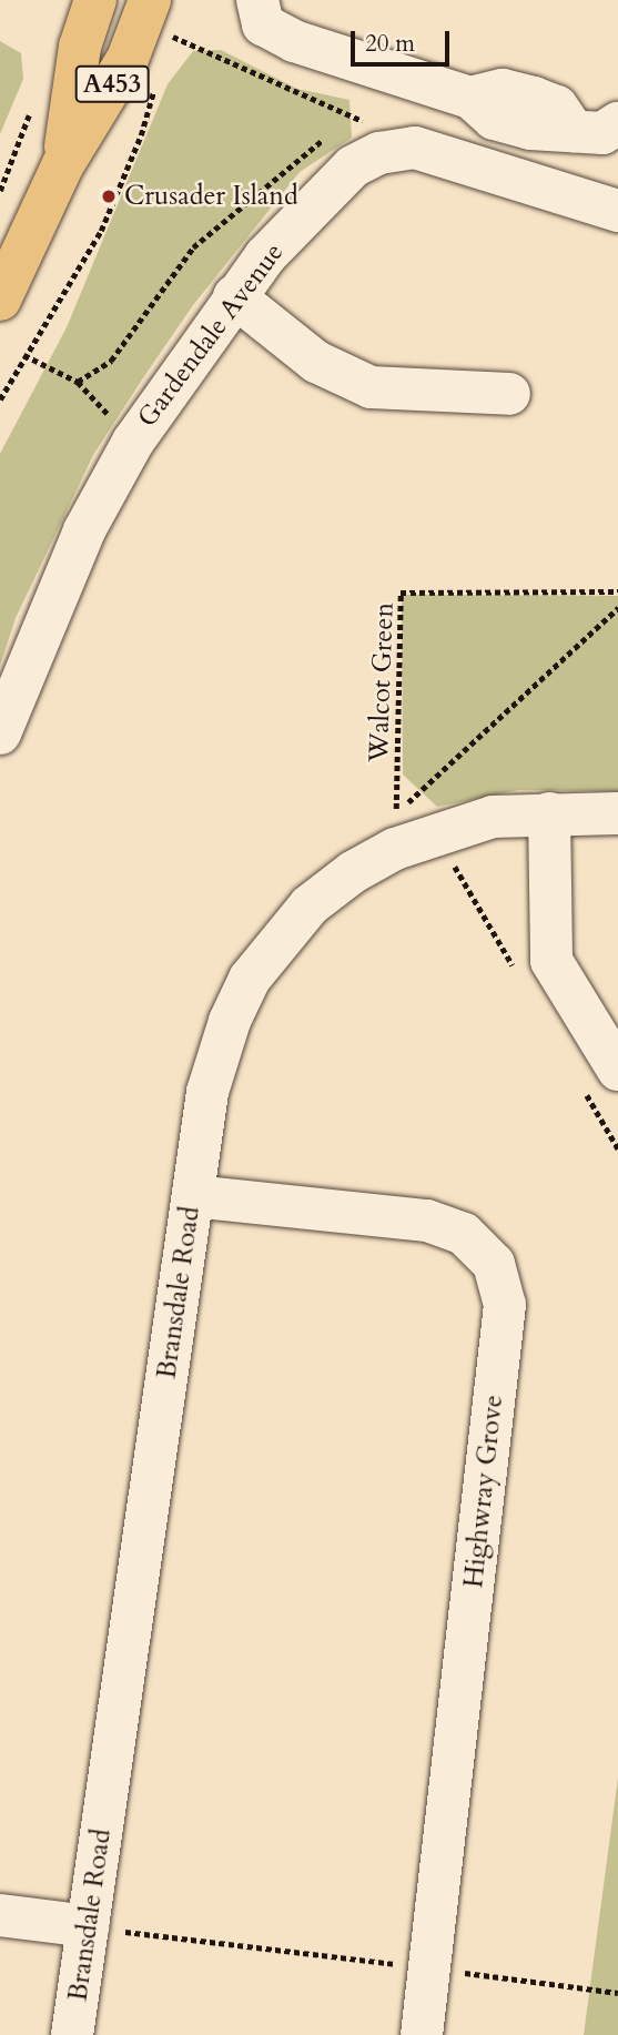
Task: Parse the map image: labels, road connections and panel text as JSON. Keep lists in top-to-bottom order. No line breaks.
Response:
{"streets":{"highway":["A453"],"street":["Gardendale Avenue","Bransdale Road","Highwray Grove"],"path":["Walcot Green"]},"crossings":[["Bransdale Road","Highwray Grove"]],"places":["Crusader Island"],"scale_bar":"20 m"}
